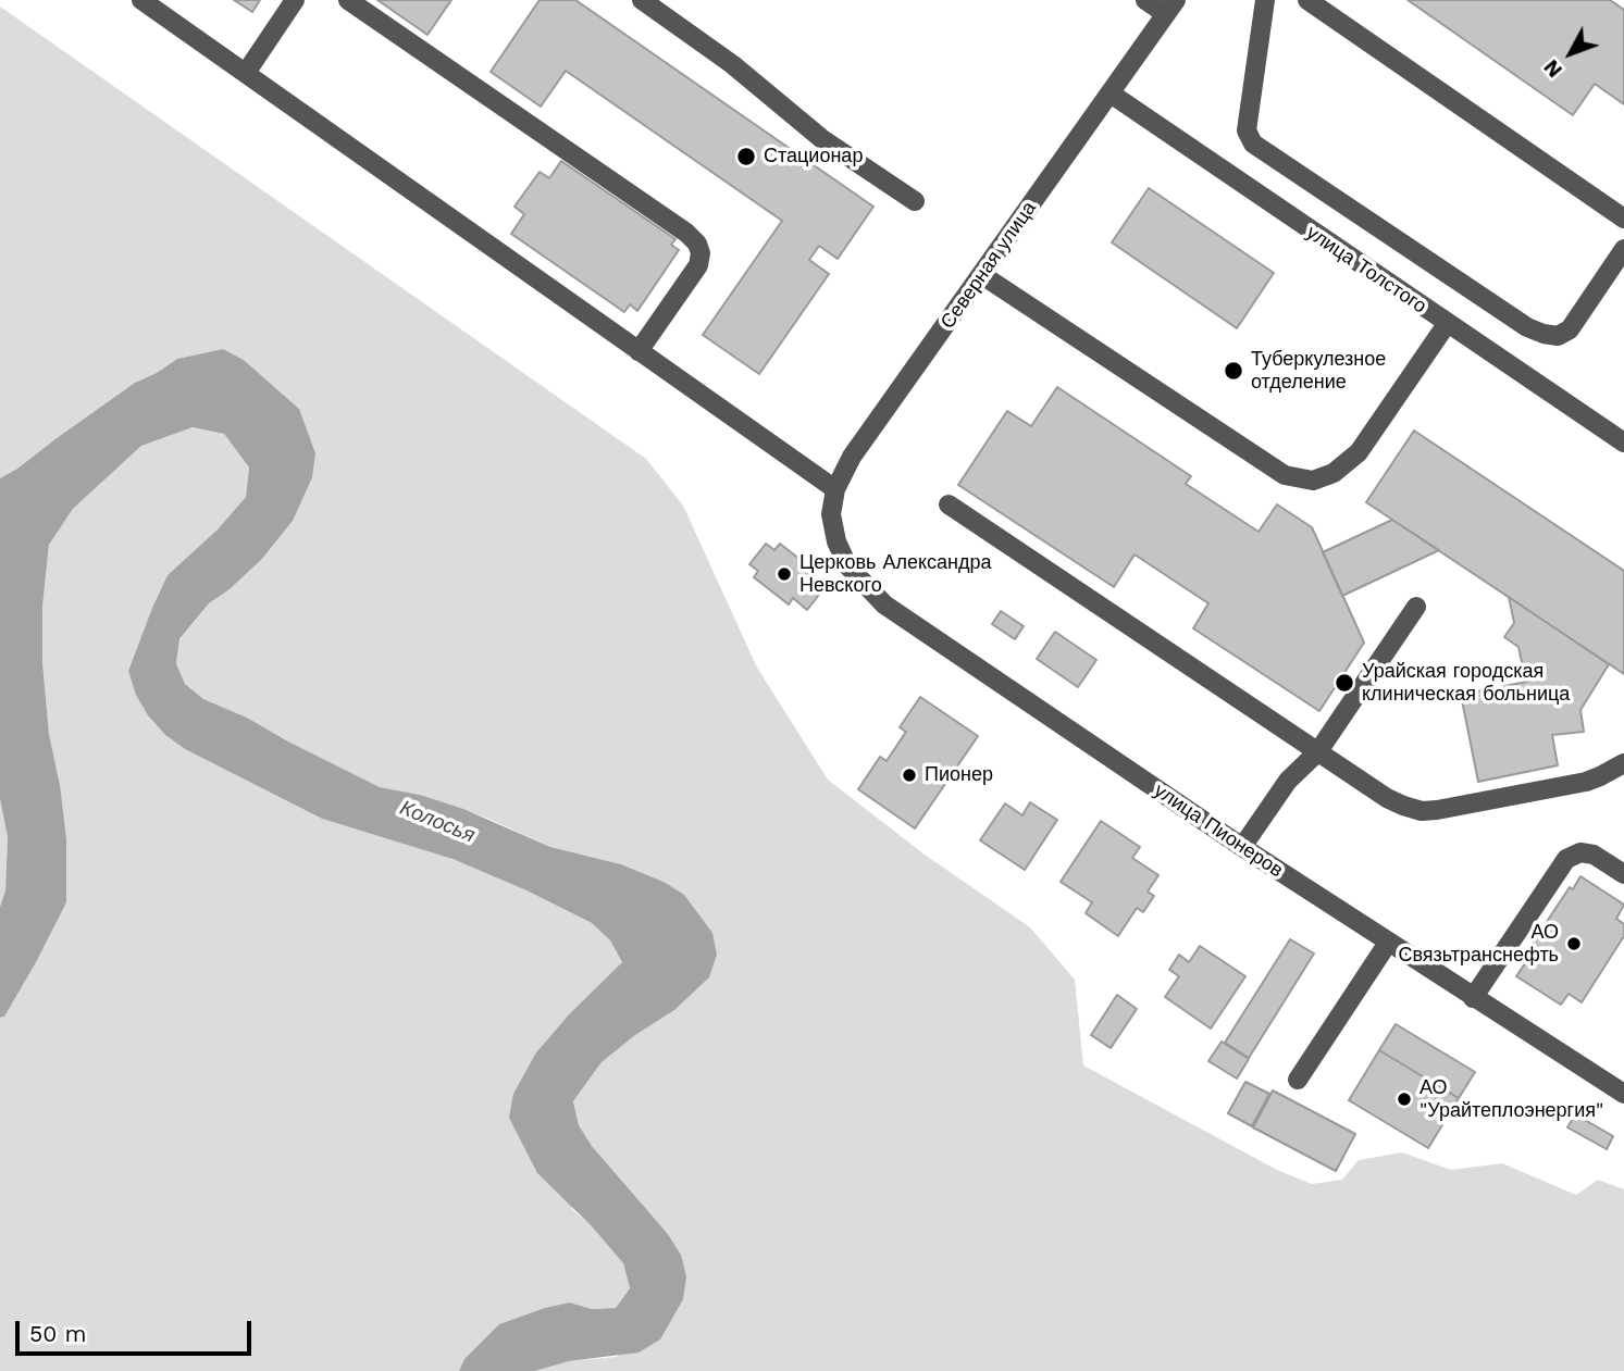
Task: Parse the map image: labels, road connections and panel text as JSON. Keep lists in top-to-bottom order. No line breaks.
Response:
{"streets":{"street":["Северная улица","улица Толстого","улица Пионеров"]},"crossings":[["Северная улица","улица Толстого"],["Северная улица","улица Пионеров"]],"water":["Колосья"],"places":["Стационар","Туберкулезное отделение","Церковь Александра Невского","Урайская городская клиническая больница","Пионер","АО Связьтранснефть","АО \"Урайтеплоэнергия\""],"scale_bar":"50 m","north":"bottom left"}
